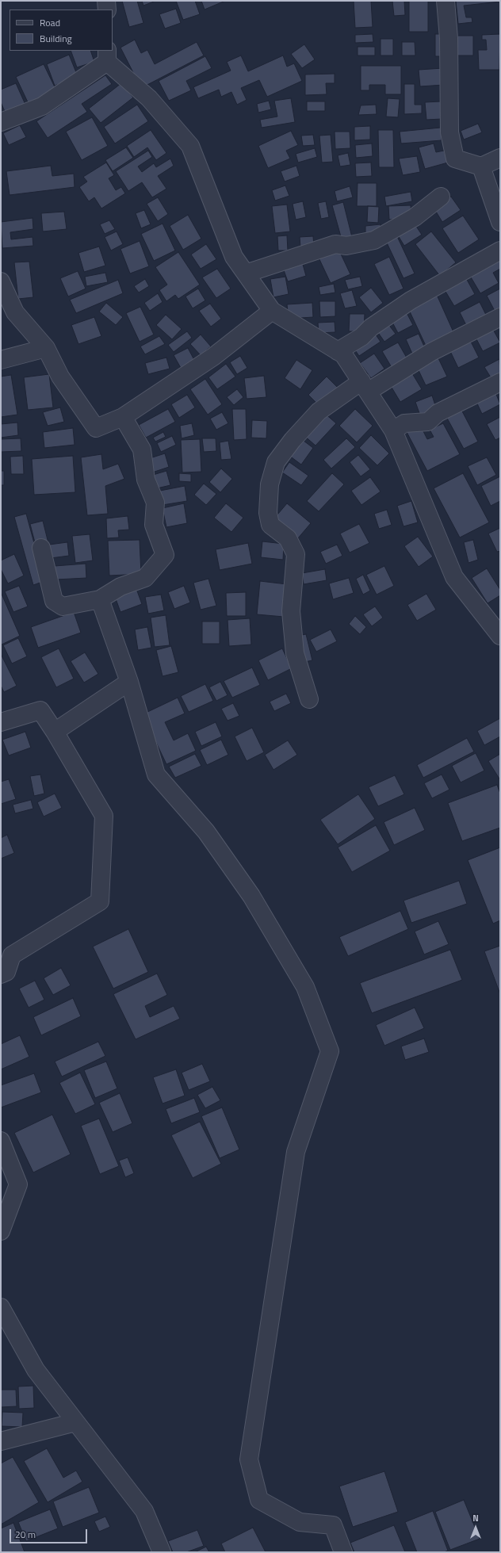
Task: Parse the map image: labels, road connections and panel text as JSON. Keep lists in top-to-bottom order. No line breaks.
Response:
{"legend":["Road","Building"],"scale_bar":"20 m","north":"top"}
